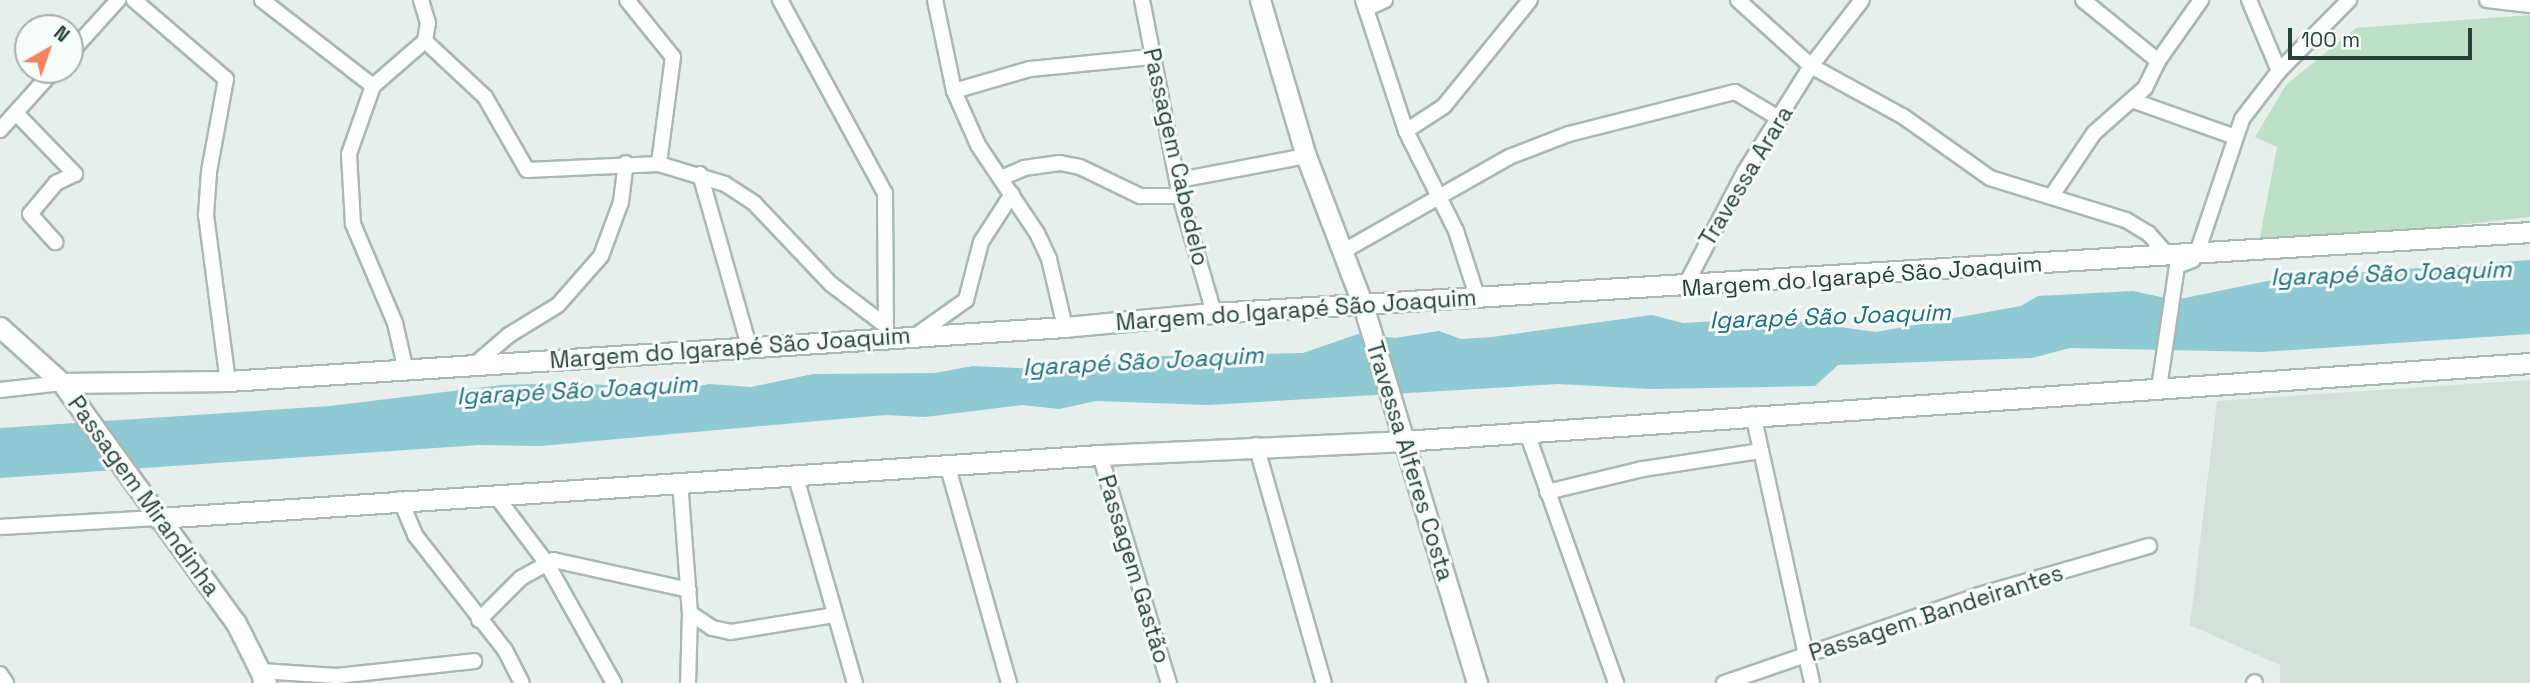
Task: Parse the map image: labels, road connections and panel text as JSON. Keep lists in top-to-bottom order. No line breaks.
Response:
{"streets":{"street":["Passagem Cabedelo","Travessa Arara","Margem do Igarapé São Joaquim","Travessa Alferes Costa","Passagem Mirandinha","Passagem Gastão","Passagem Bandeirantes"]},"crossings":[["Passagem Cabedelo","Margem do Igarapé São Joaquim"],["Travessa Arara","Margem do Igarapé São Joaquim"],["Margem do Igarapé São Joaquim","Travessa Alferes Costa"],["Margem do Igarapé São Joaquim","Passagem Mirandinha"]],"water":["Igarapé São Joaquim"],"scale_bar":"100 m","north":"top right"}
